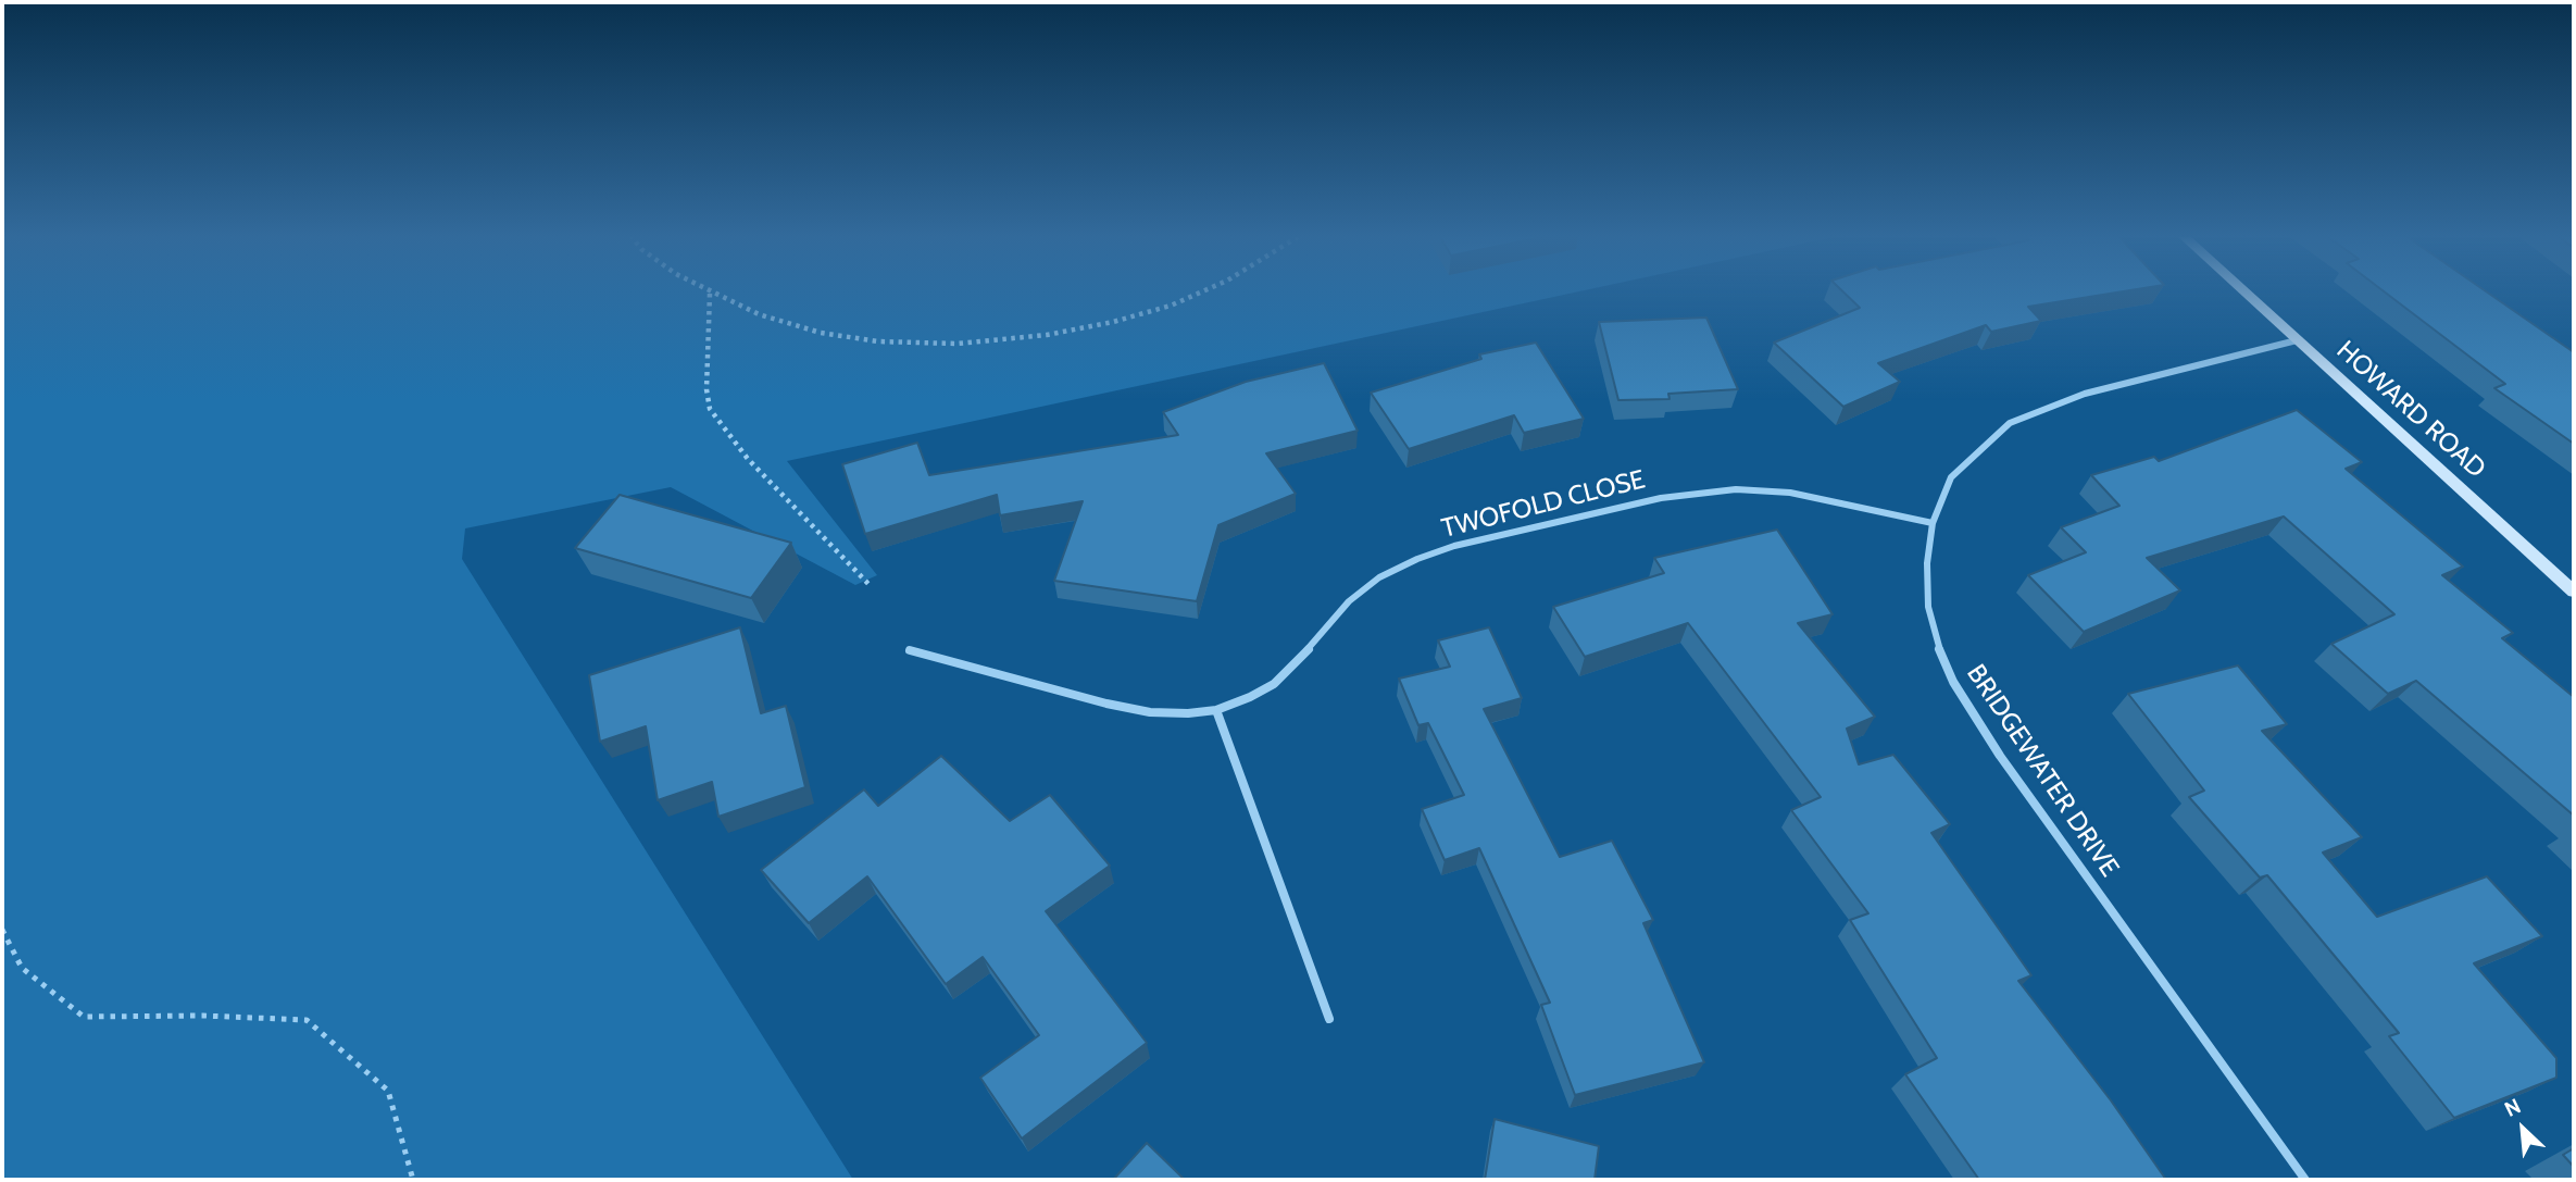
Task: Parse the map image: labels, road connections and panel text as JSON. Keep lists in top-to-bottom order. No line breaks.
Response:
{"streets":{"main road":["HOWARD ROAD"],"street":["TWOFOLD CLOSE","BRIDGEWATER DRIVE"]},"crossings":[["HOWARD ROAD","BRIDGEWATER DRIVE"],["TWOFOLD CLOSE","BRIDGEWATER DRIVE"]],"north":"top left"}
